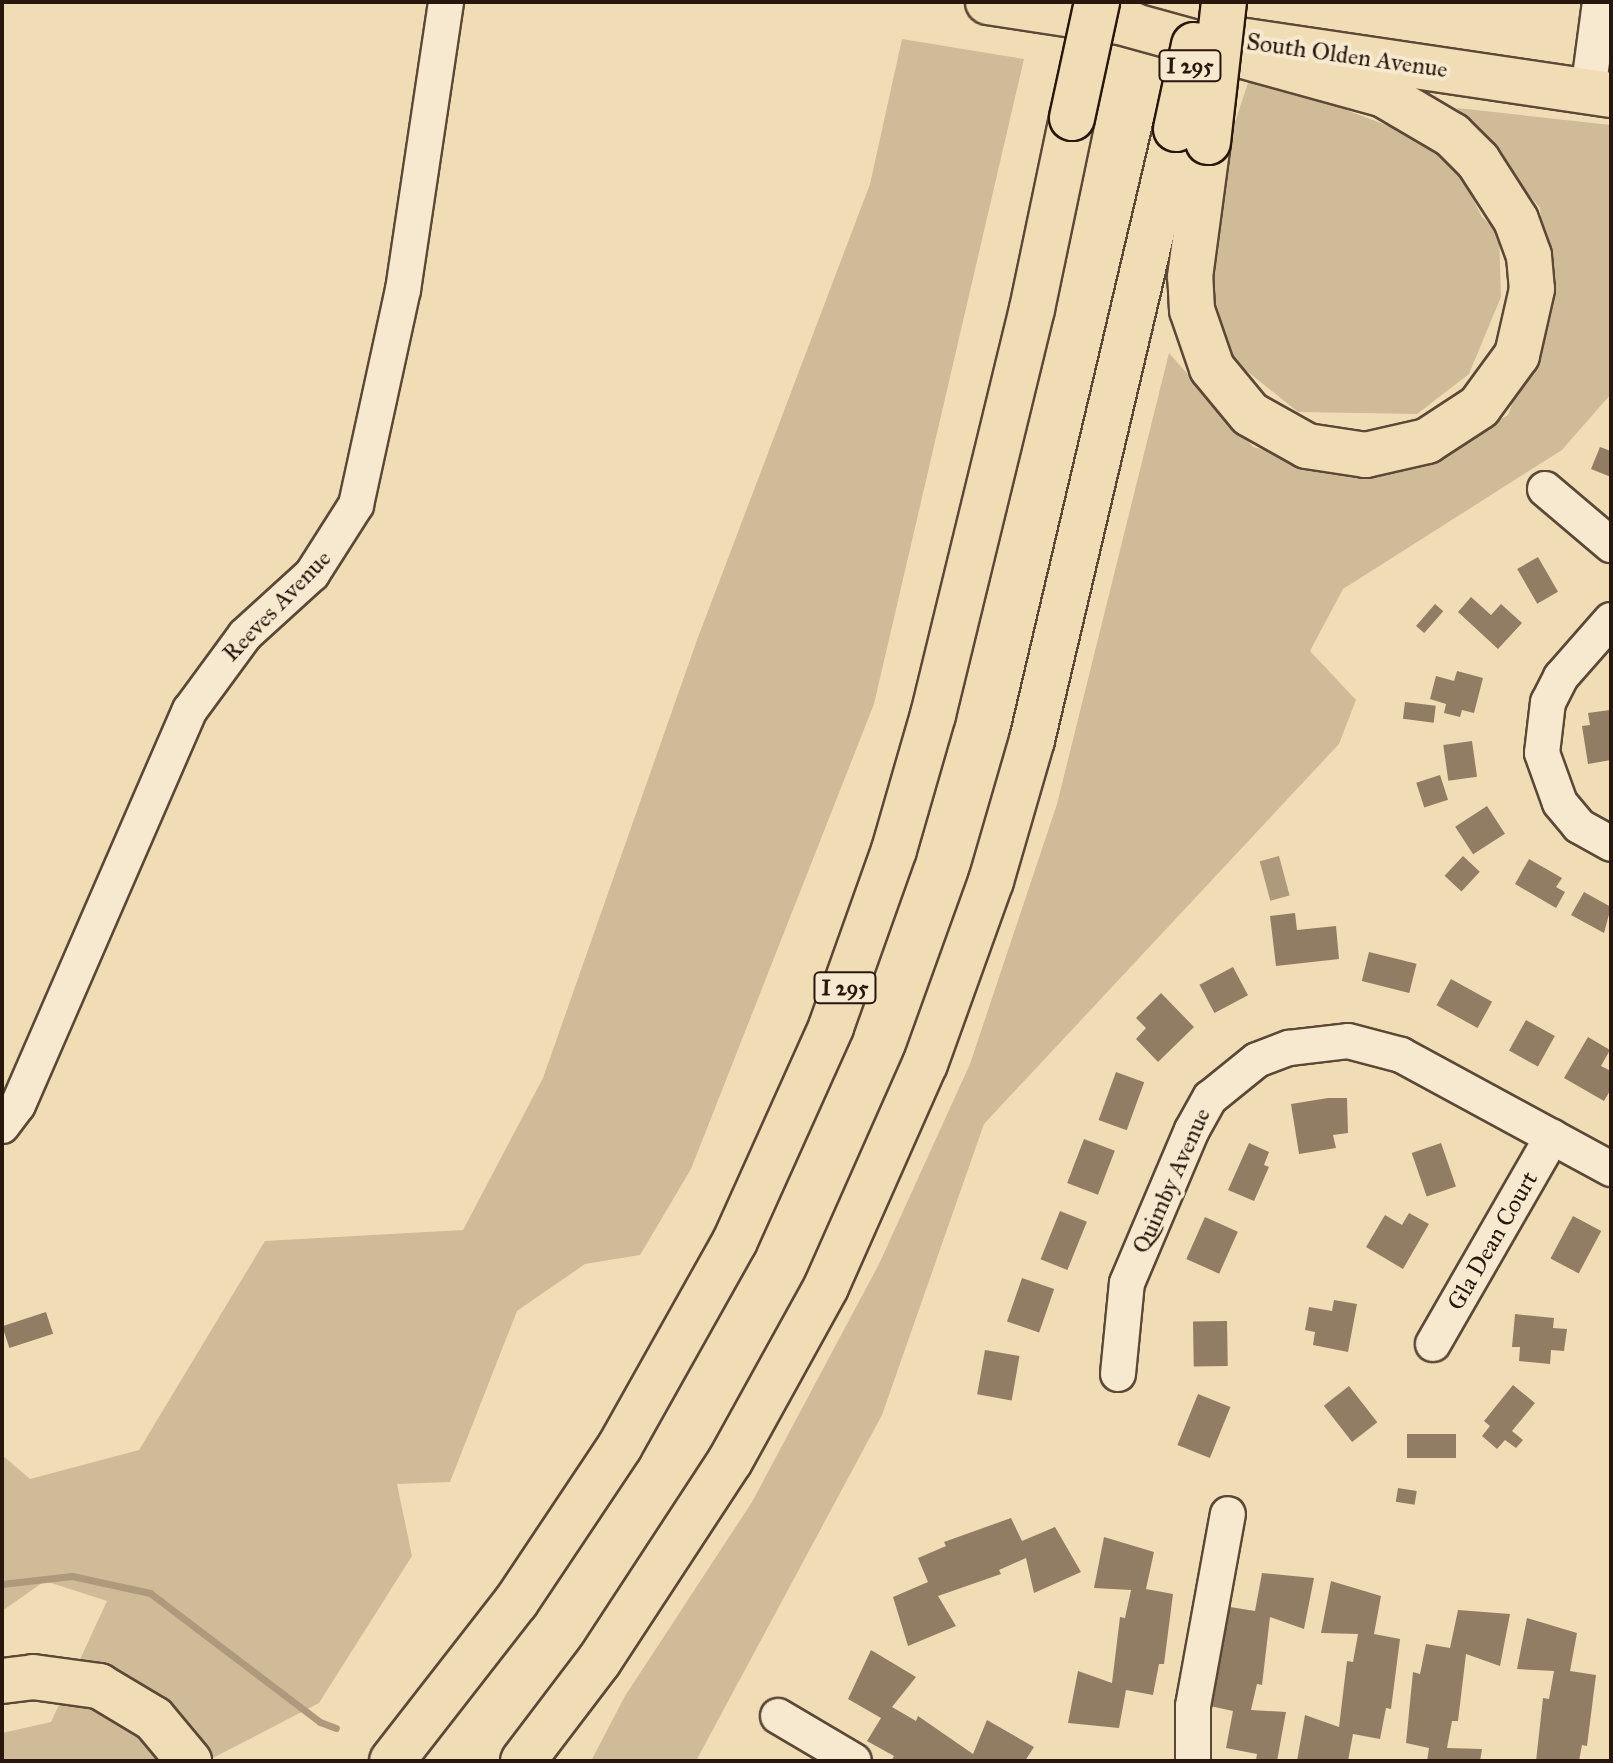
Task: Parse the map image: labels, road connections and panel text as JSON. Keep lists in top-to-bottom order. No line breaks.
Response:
{"streets":{"main road":["South Olden Avenue","I 295"],"street":["Reeves Avenue","Quimby Avenue","Gla Dean Court"]},"crossings":[["South Olden Avenue","I 295"],["Quimby Avenue","Gla Dean Court"]]}
